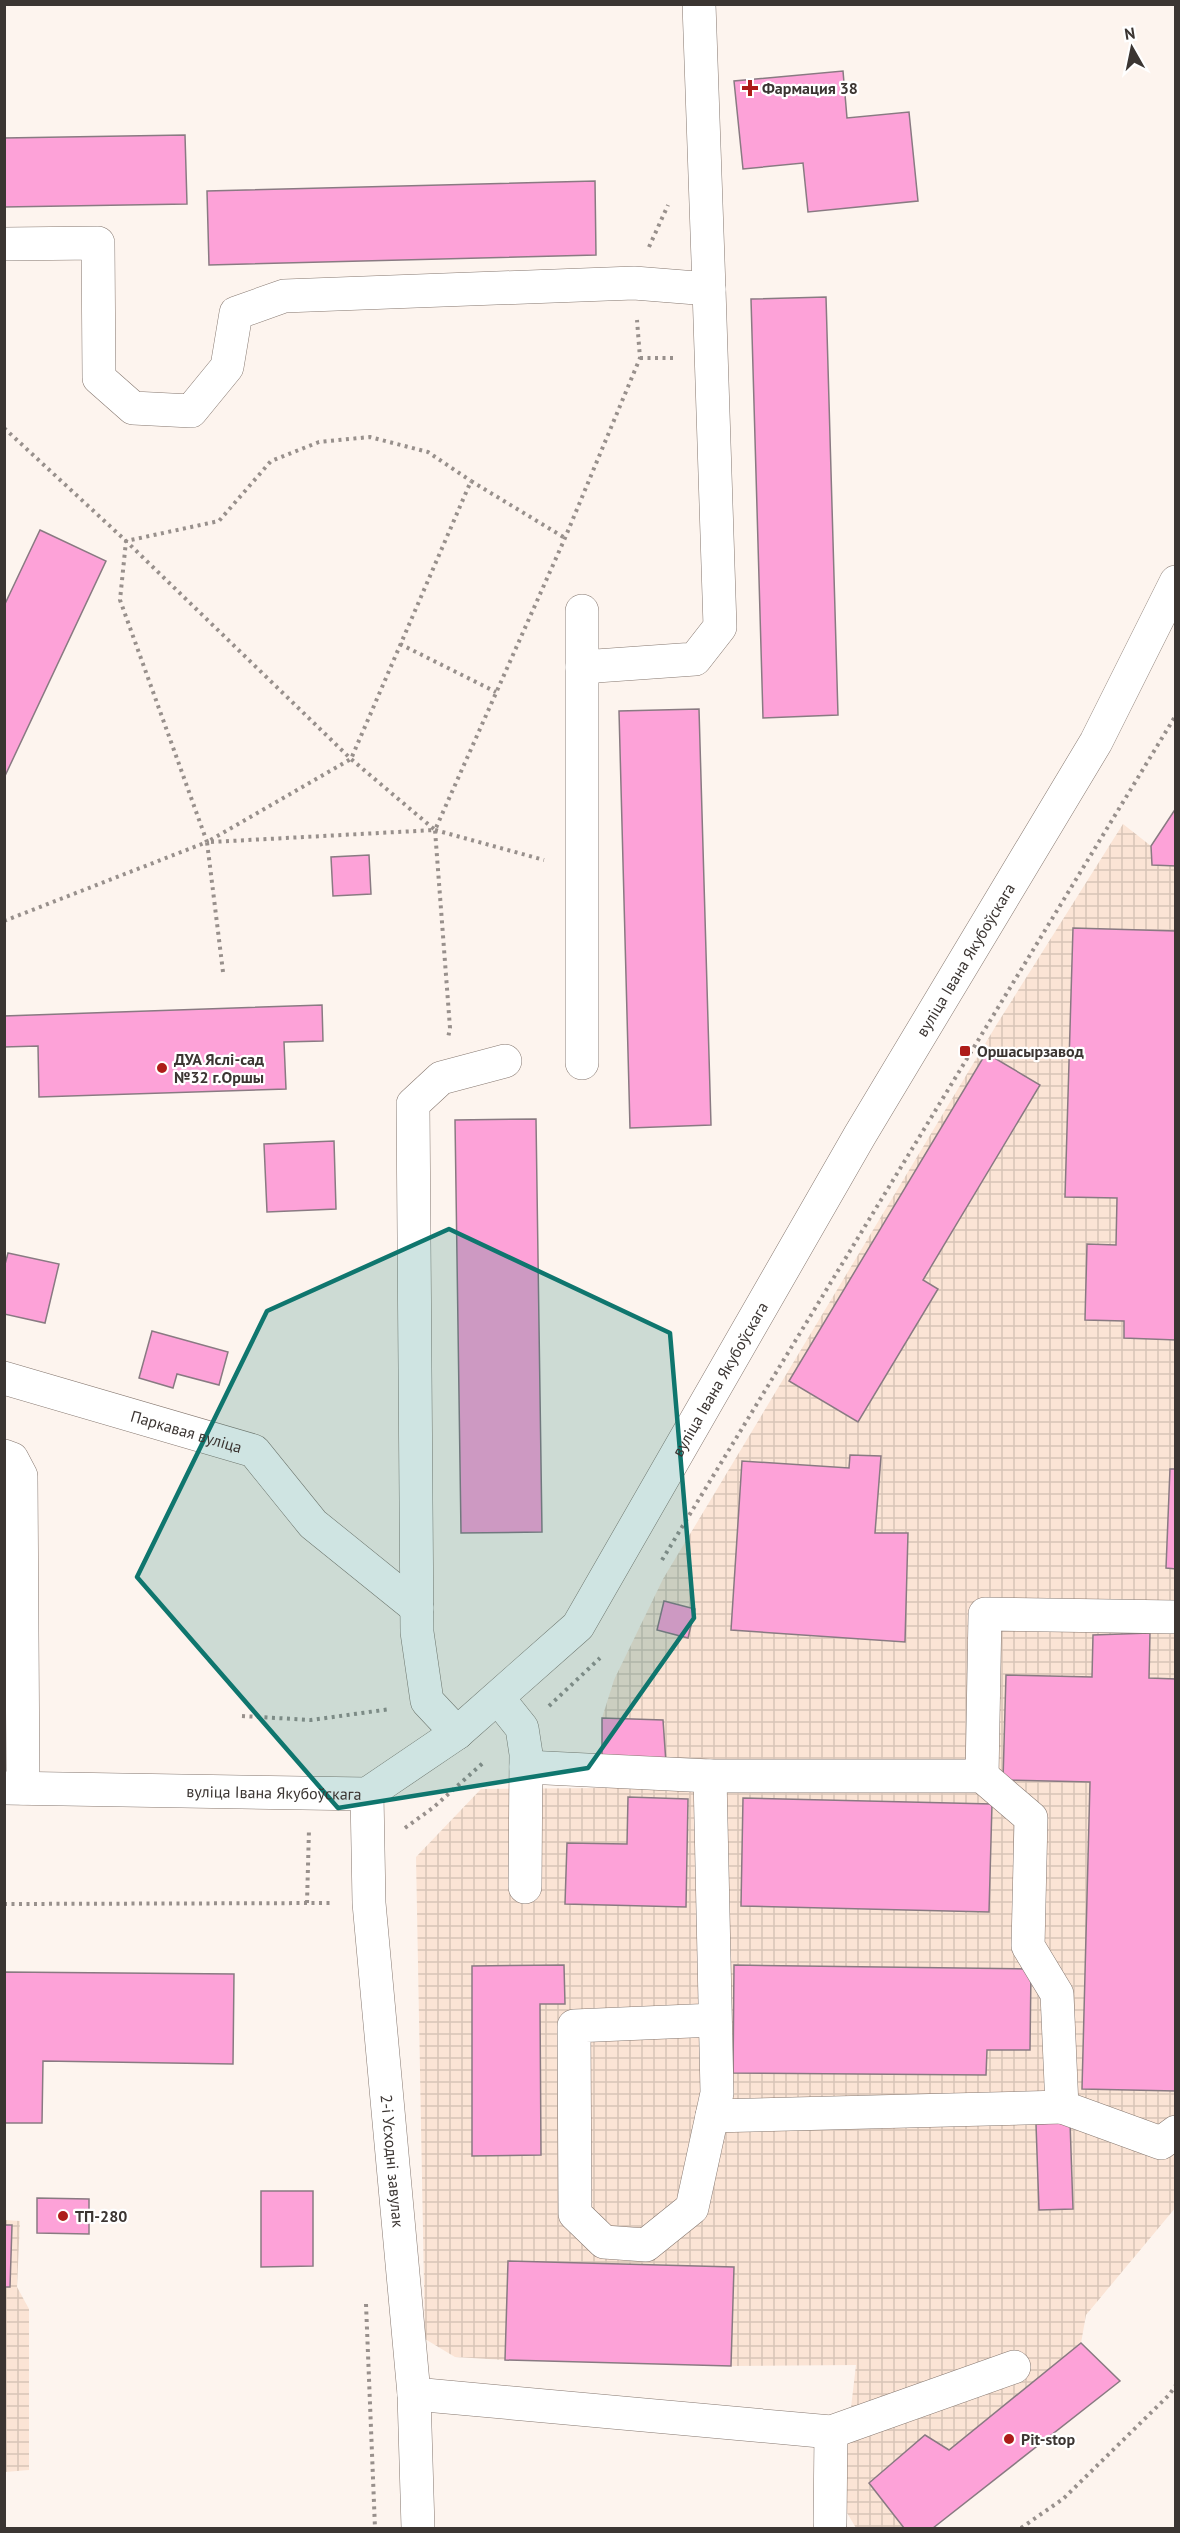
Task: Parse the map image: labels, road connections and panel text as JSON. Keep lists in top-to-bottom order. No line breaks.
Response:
{"streets":{"street":["вуліца Івана Якубоўскага","Паркавая вуліца","2-і Усходні завулак"]},"crossings":[["вуліца Івана Якубоўскага","2-і Усходні завулак"]],"places":{"health":["Фармация 38"],"transit":["Оршасырзавод"],"other":["ДУА Яслі-сад №32 г.Оршы","ТП-280","Pit-stop"]},"north":"top"}
